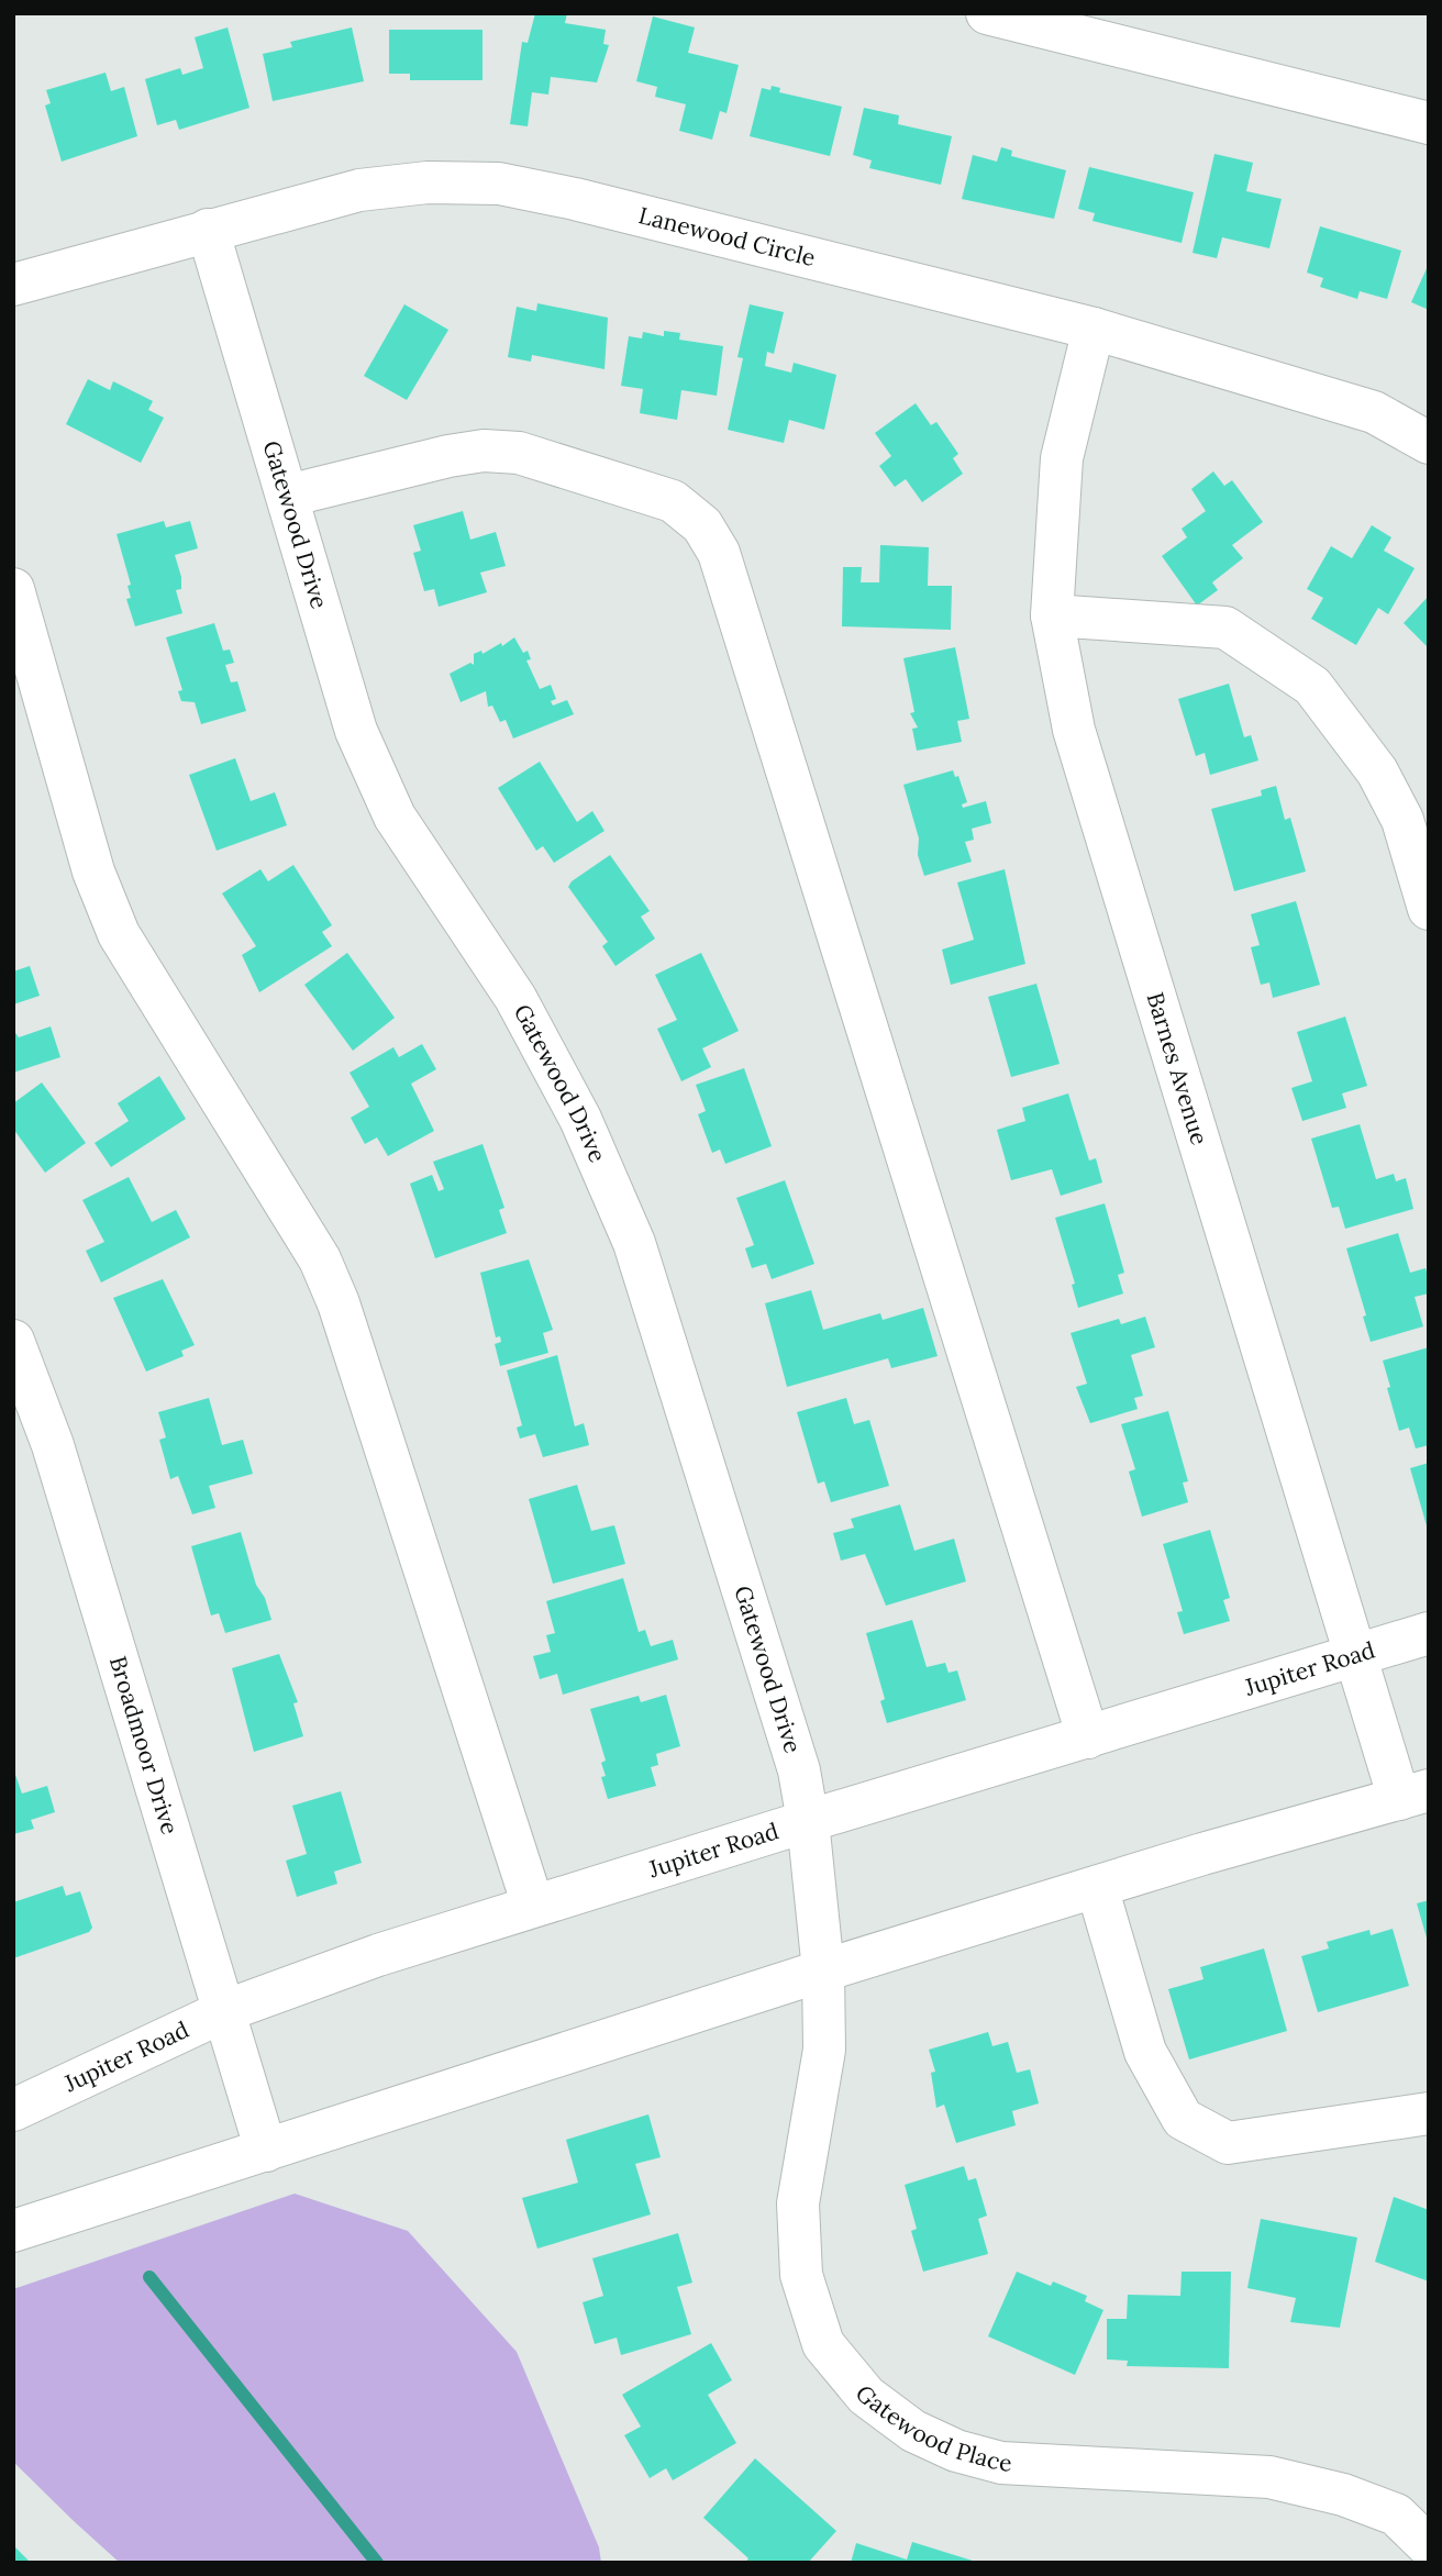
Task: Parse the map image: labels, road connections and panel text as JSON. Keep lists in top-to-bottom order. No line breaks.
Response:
{"streets":{"street":["Lanewood Circle","Gatewood Drive","Barnes Avenue","Jupiter Road","Broadmoor Drive","Gatewood Place"]},"crossings":[["Lanewood Circle","Gatewood Drive"],["Lanewood Circle","Barnes Avenue"],["Gatewood Drive","Jupiter Road"],["Gatewood Drive","Gatewood Place"],["Barnes Avenue","Jupiter Road"],["Jupiter Road","Broadmoor Drive"]]}
